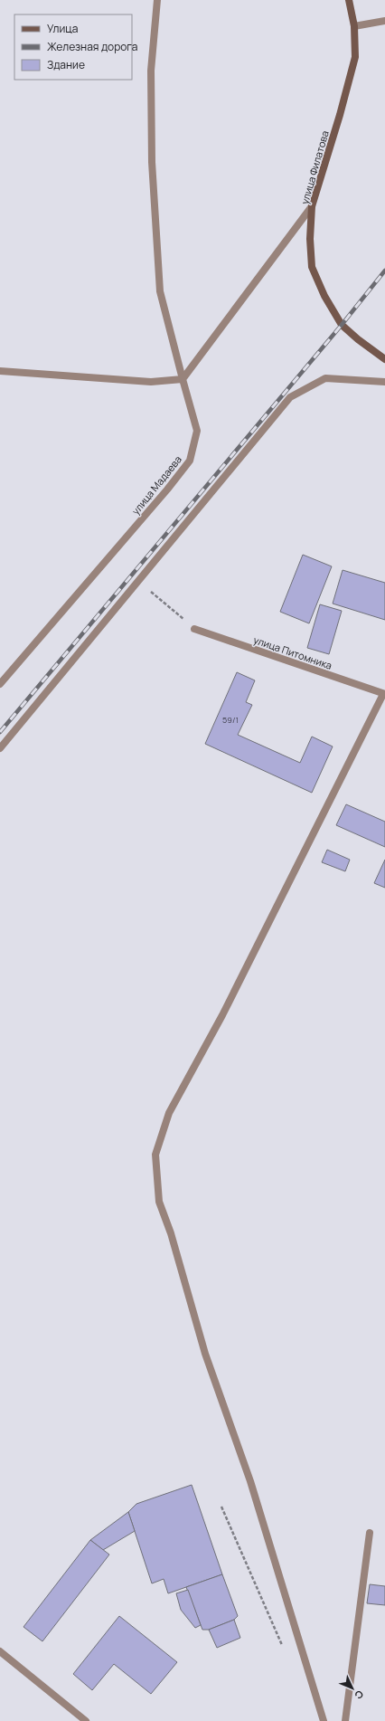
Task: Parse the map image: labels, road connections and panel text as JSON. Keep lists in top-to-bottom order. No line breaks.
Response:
{"streets":{"street":["улица Филатова","улица Мадаева","улица Питомника"]},"house_numbers":["59/1"],"legend":["Улица","Железная дорога","Здание"],"north":"bottom right"}
